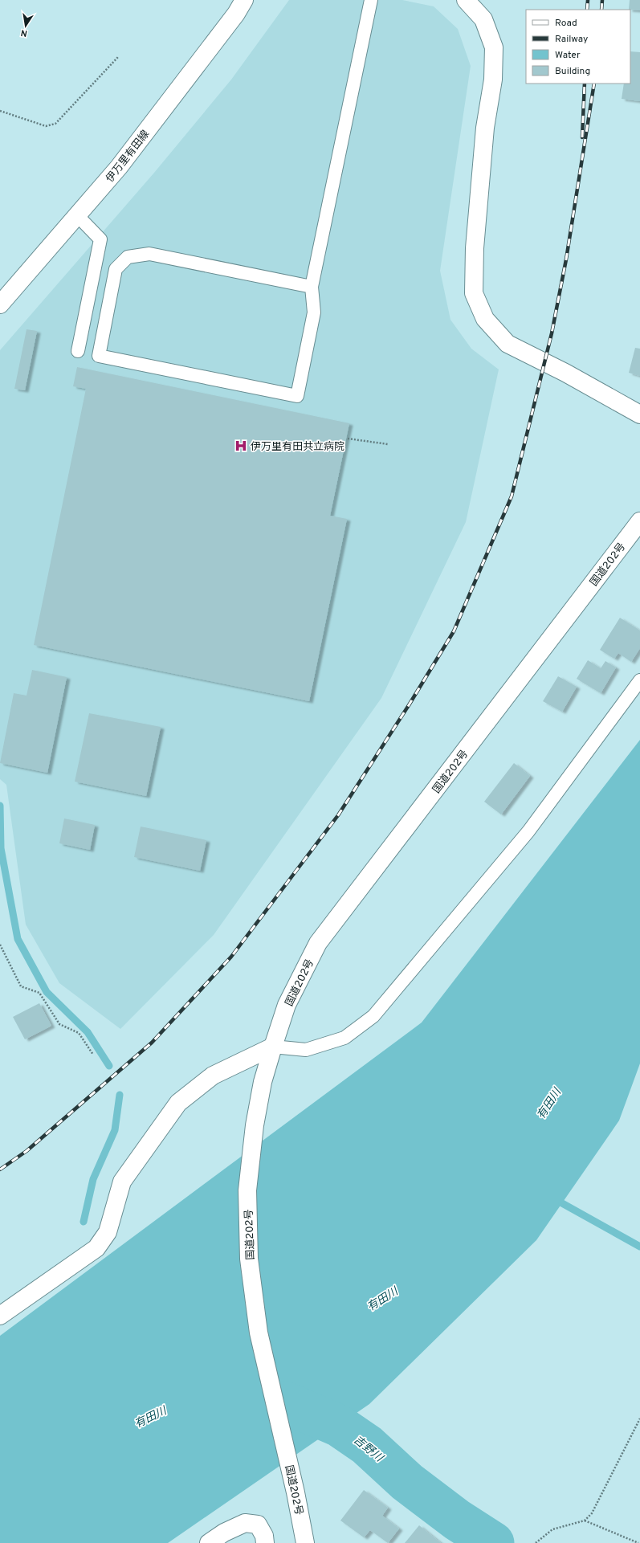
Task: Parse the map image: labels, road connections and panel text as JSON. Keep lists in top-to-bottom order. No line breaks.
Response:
{"streets":{"main road":["伊万里有田線","国道202号"]},"water":["有田川","吉野川"],"places":{"hospital":["伊万里有田共立病院"]},"legend":["Road","Railway","Water","Building"],"north":"bottom"}
